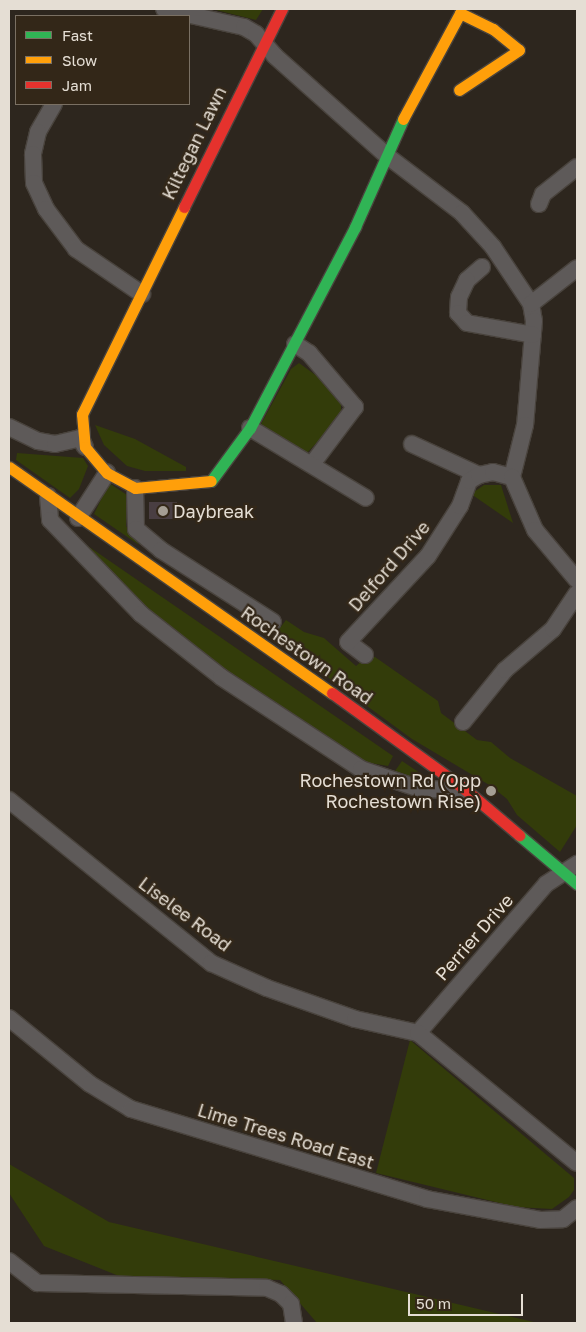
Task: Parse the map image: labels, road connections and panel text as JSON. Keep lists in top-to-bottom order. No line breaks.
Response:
{"streets":{"street":["Kiltegan Lawn","Delford Drive","Rochestown Road","Liselee Road","Perrier Drive","Lime Trees Road East"]},"crossings":[["Rochestown Road","Perrier Drive"],["Liselee Road","Perrier Drive"]],"places":["Daybreak","Rochestown Rd (Opp Rochestown Rise)"],"legend":["Fast","Slow","Jam"],"scale_bar":"50 m"}
